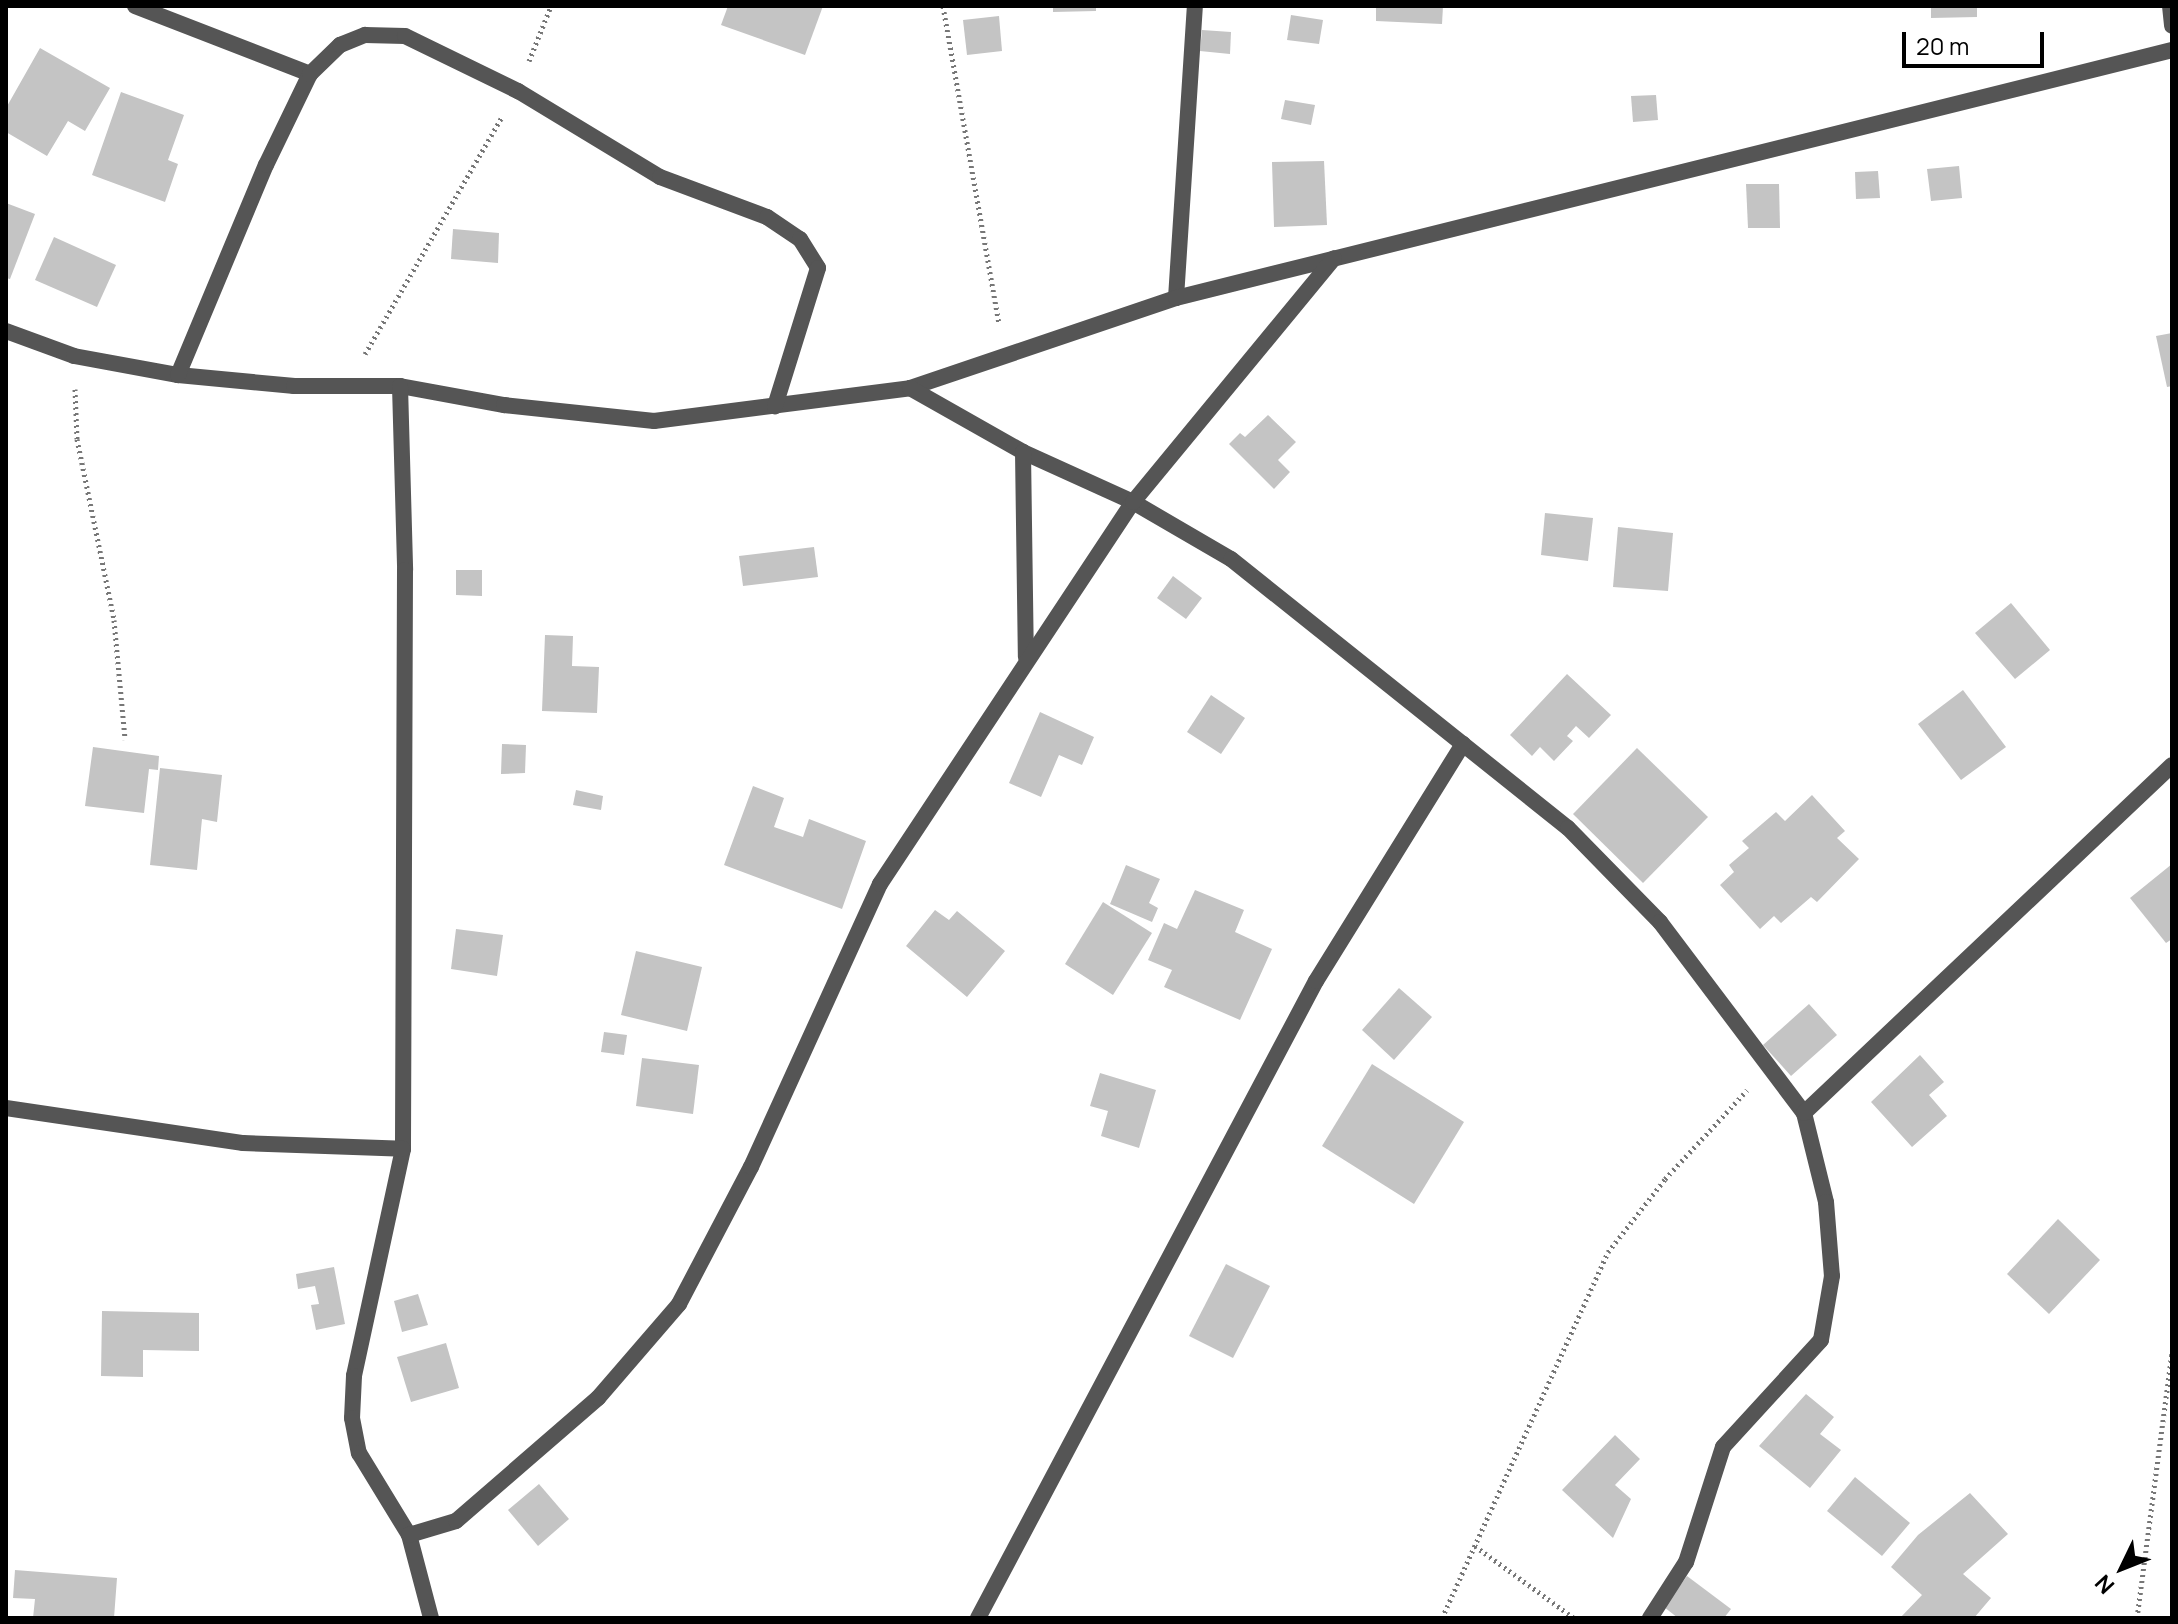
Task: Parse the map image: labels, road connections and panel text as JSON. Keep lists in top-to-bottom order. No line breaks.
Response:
{"scale_bar":"20 m","north":"bottom left"}
